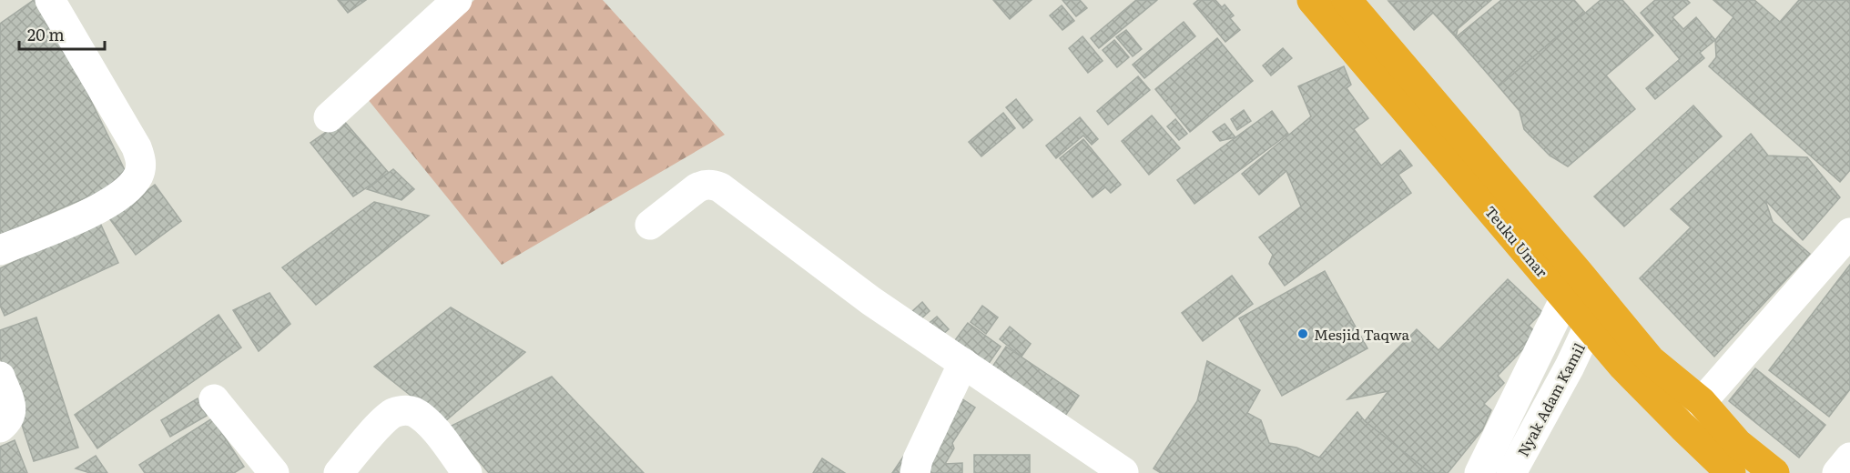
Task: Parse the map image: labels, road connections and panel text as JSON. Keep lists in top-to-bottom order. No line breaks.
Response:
{"streets":{"highway":["Teuku Umar"],"street":["Nyak Adam Kamil"]},"crossings":[["Teuku Umar","Nyak Adam Kamil"]],"places":["Mesjid Taqwa"],"scale_bar":"20 m"}
